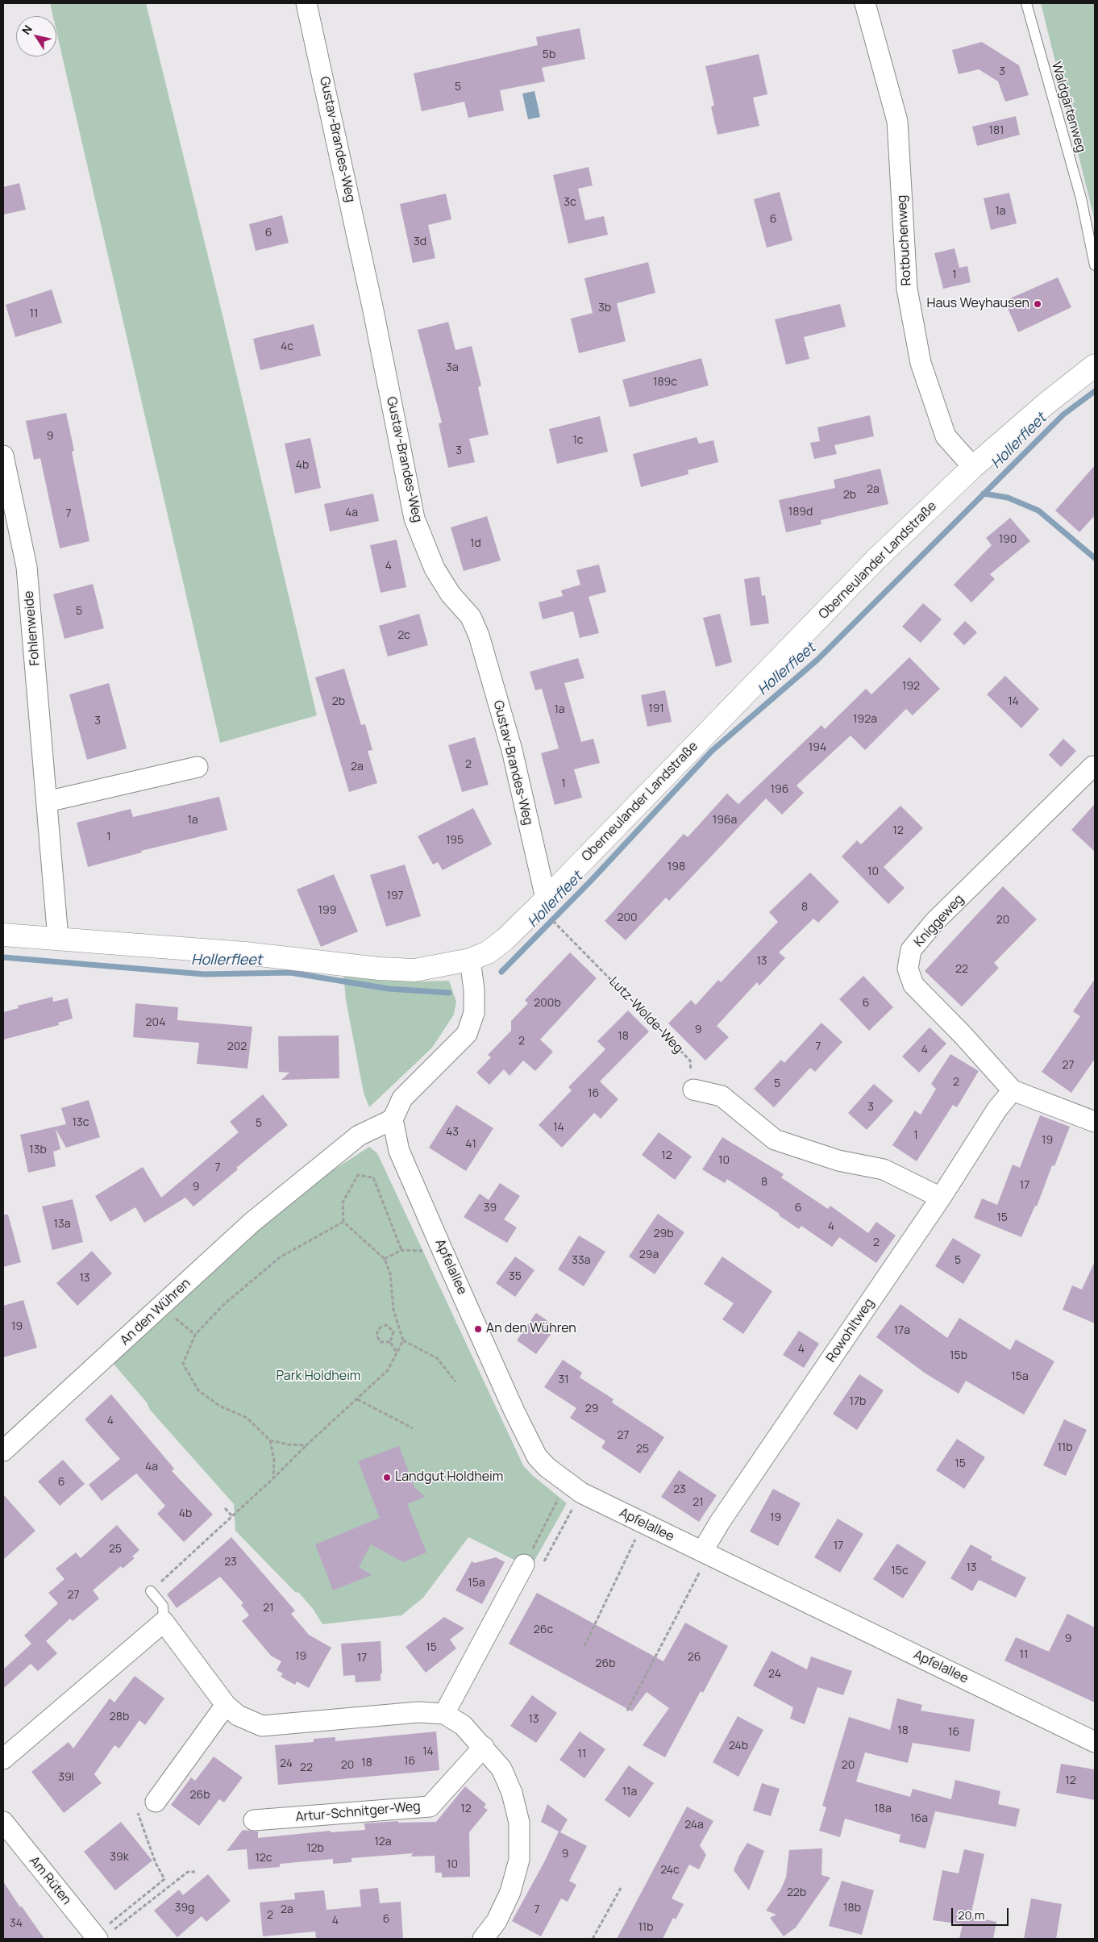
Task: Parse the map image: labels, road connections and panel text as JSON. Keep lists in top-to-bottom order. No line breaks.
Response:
{"streets":{"street":["Gustav-Brandes-Weg","Rotbuchenweg","Oberneulander Landstraße","Fohlenweide","Kniggeweg","Apfelallee","An den Wühren","Rowohltweg","Artur-Schnitger-Weg","Am Rüten"],"lane":["Waldgärtenweg"],"path":["Lutz-Wolde-Weg"]},"crossings":[["Gustav-Brandes-Weg","Oberneulander Landstraße"],["Rotbuchenweg","Oberneulander Landstraße"],["Oberneulander Landstraße","Fohlenweide"],["Kniggeweg","Rowohltweg"],["Apfelallee","An den Wühren"],["Apfelallee","Rowohltweg"]],"water":["Hollerfleet"],"parks":["Park Holdheim"],"places":["Haus Weyhausen","An den Wühren","Landgut Holdheim"],"house_numbers":["5b","3","5","181","3c","1a","6","6","3d","1","3b","11","4c","3a","189c","9","1c","3","4b","2a","2b","189d","4a","7","190","1d","4","5","2c","192","2b","14","191","1a","192a","3","194","2","2a","1","196","1a","196a","12","1","195","198","10","197","8","199","200","20","13","22","200b","6","204","9","18","2","202","7","4","27","2","5","16","3","13c","5","14","43","1","19","41","13b","12","10","7","8","17","9","39","6","15","13a","4","29b","2","29a","33a","5","35","13","19","17a","4","15b","15a","31","17b","29","4","27","11b","25","15","4a","6","23","21","4b","19","17","25","23","13","15c","15a","27","21","26c","9","15","11","19","26","17","26b","24","28b","13","18","16","24b","14","11","16","18","24","20","20","22","39l","12","11a","26b","12","18a","16a","24a","12a","12b","9","39k","12c","10","24c","22b","39g","18b","2a","7","2","6","4","34","11b"],"scale_bar":"20 m","north":"top left"}
